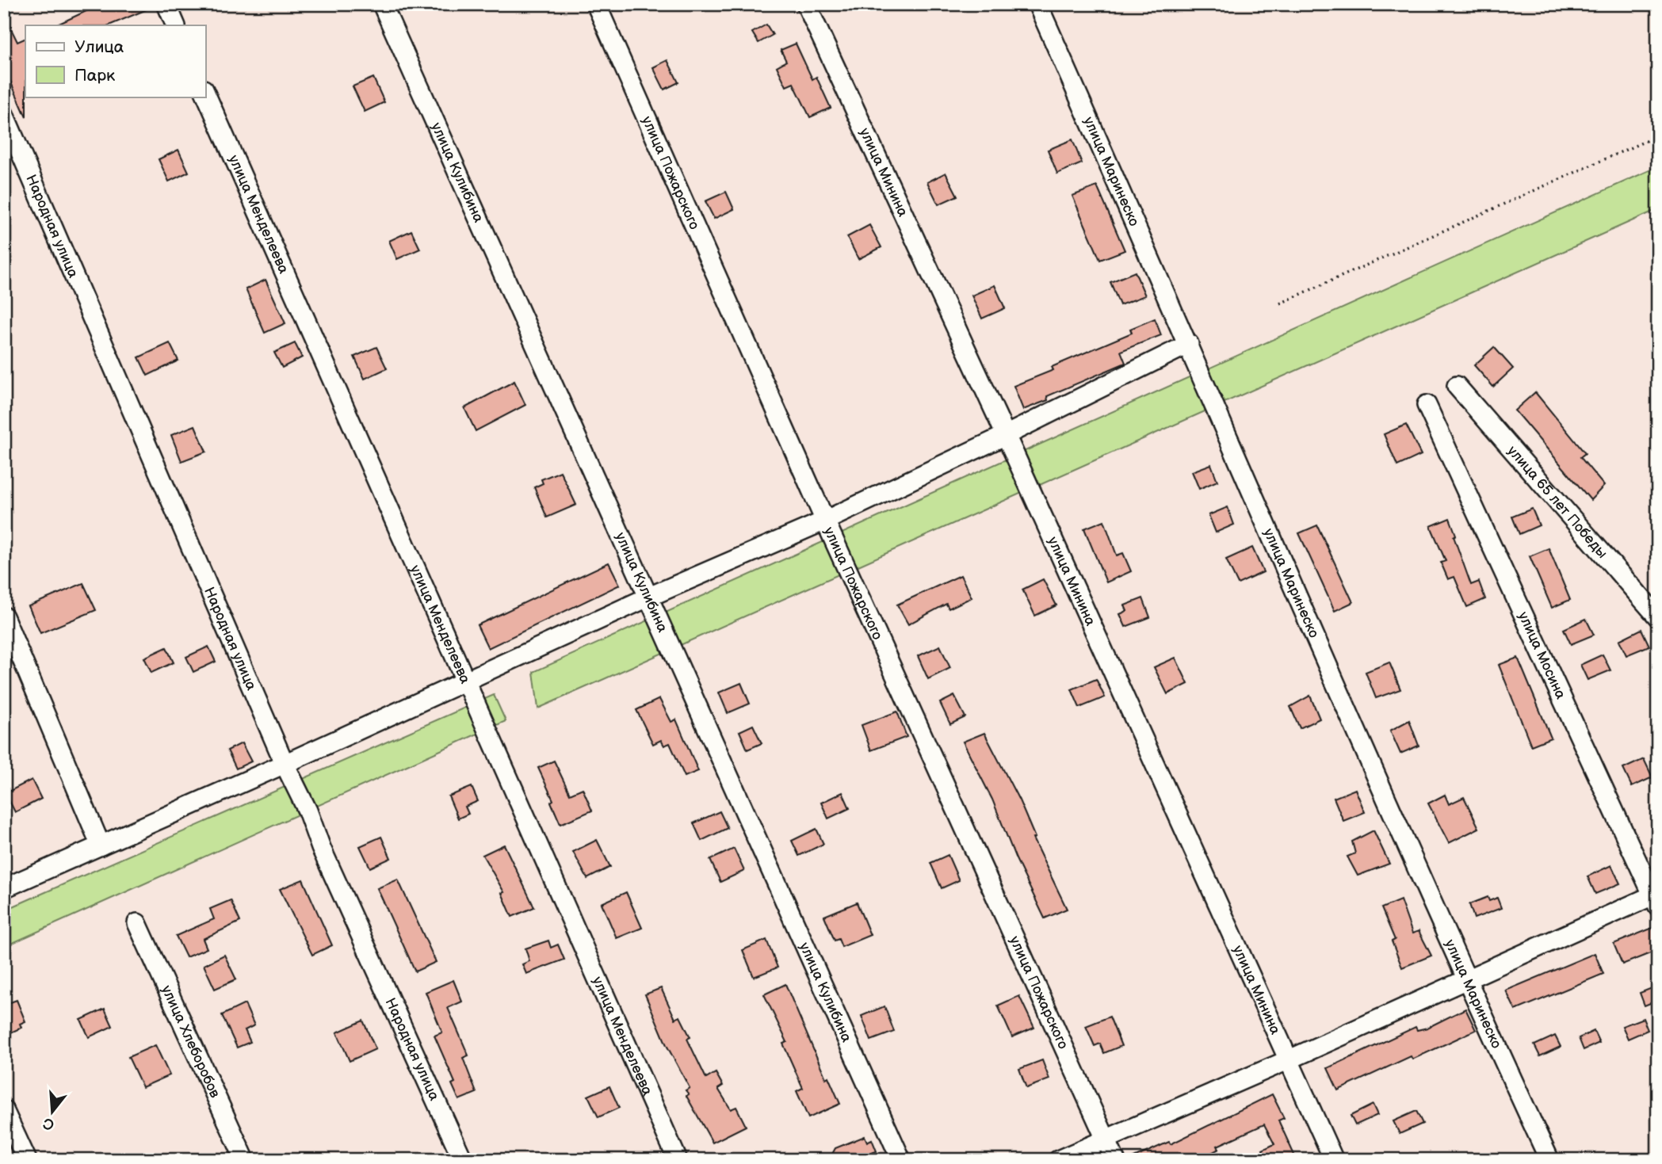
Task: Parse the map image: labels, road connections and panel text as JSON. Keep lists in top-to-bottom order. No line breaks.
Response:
{"streets":{"street":["улица Маринеско","улица Кулибина","улица Пожарского","улица Минина","улица Менделеева","Народная улица","улица 65 лет Победы","улица Мосина","улица Хлеборобов"]},"legend":["Улица","Парк"],"north":"bottom"}
